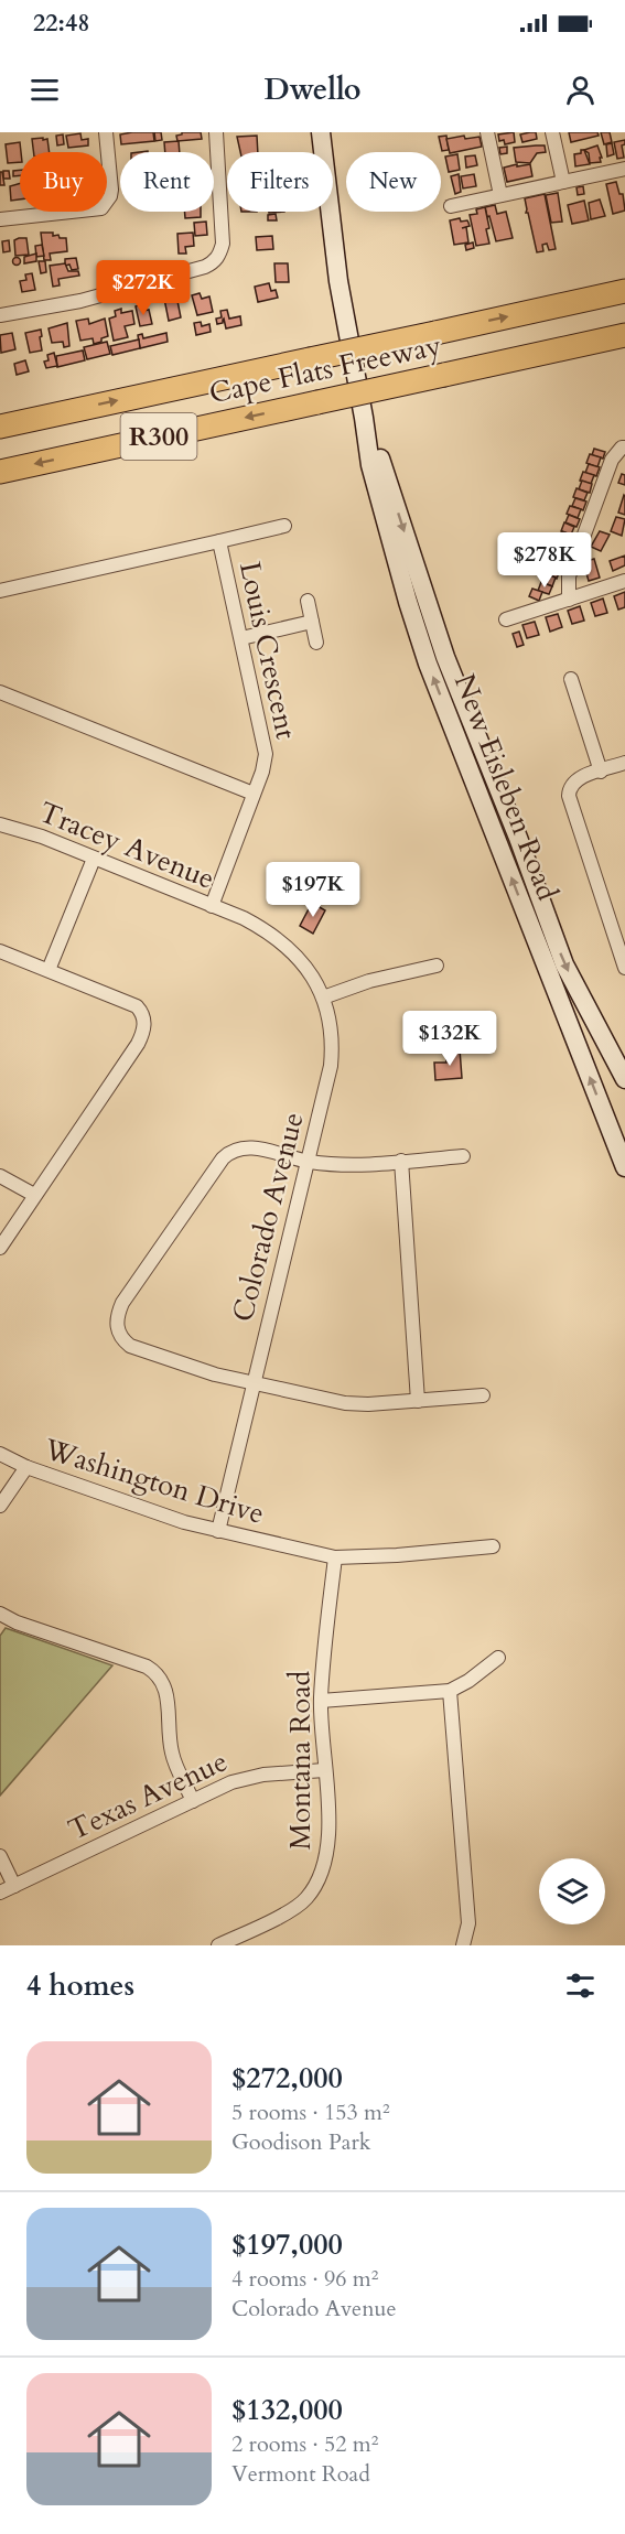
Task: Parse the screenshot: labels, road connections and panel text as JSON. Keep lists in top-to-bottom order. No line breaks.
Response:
{"streets":{"highway":["Cape Flats Freeway","R300"],"main road":["New Eisleben Road"],"street":["Louis Crescent","Tracey Avenue","Colorado Avenue","Washington Drive","Montana Road","Texas Avenue"]},"crossings":[["Louis Crescent","Tracey Avenue"],["Tracey Avenue","Colorado Avenue"],["Colorado Avenue","Washington Drive"],["Washington Drive","Montana Road"],["Montana Road","Texas Avenue"]],"page":{"status":"22:48","header":"Dwello","chip":["Buy","Rent","Filters","New"],"price":["$272K","$278K","$197K","$132K"],"heading":"4 homes","list":[{"name":"$272,000","note":"5 rooms · 153 m² · Goodison Park"},{"name":"$197,000","note":"4 rooms · 96 m² · Colorado Avenue"},{"name":"$132,000","note":"2 rooms · 52 m² · Vermont Road"}]}}
